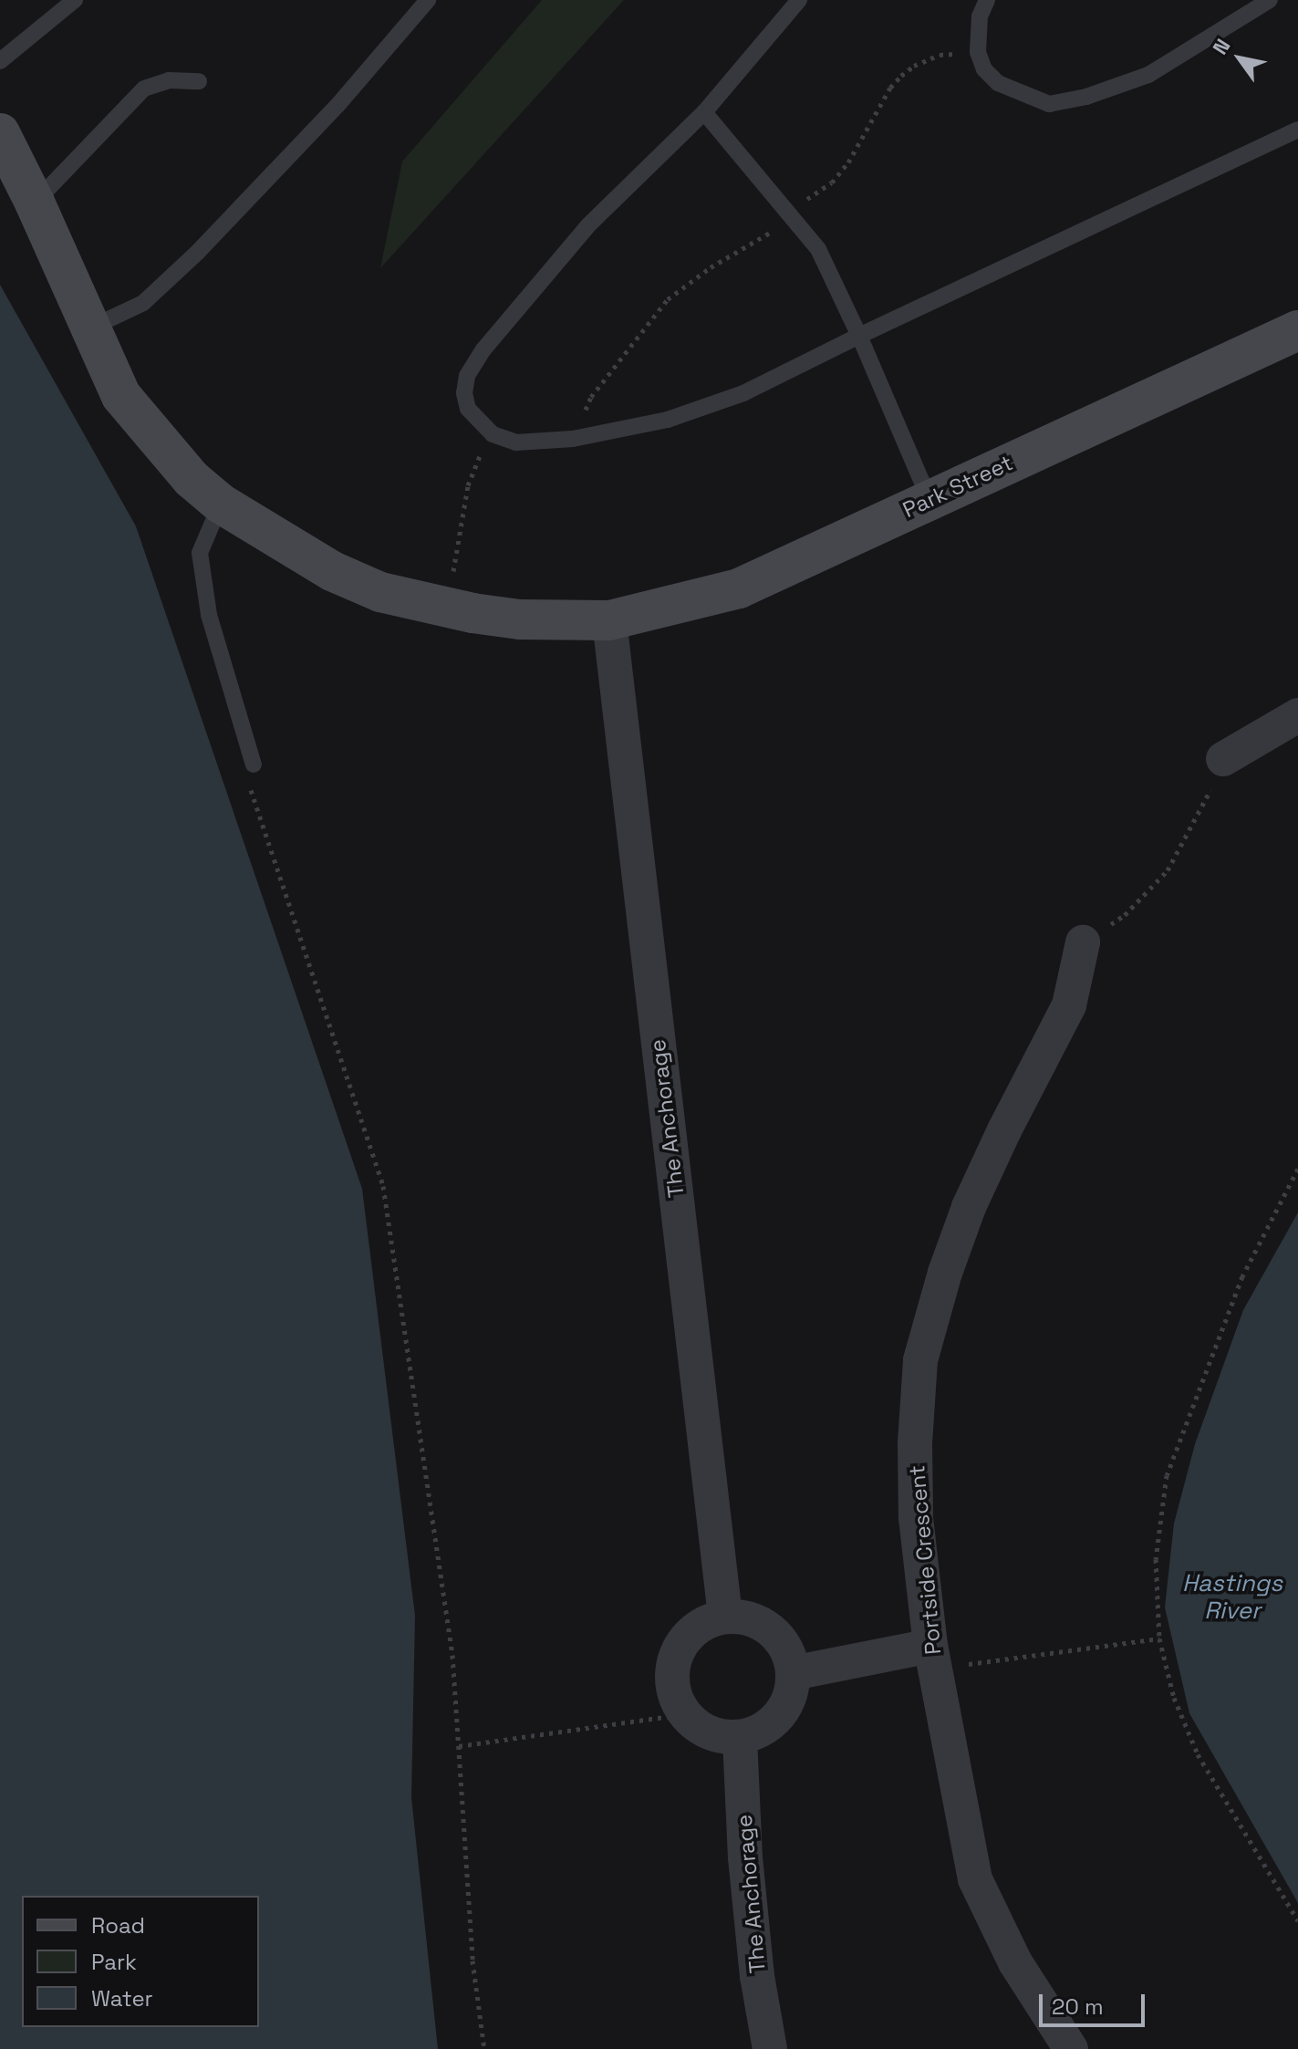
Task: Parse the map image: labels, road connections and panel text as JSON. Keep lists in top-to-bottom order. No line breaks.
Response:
{"streets":{"street":["Park Street","The Anchorage","Portside Crescent"]},"crossings":[["Park Street","The Anchorage"]],"water":["Hastings River"],"legend":["Road","Park","Water"],"scale_bar":"20 m","north":"top left"}
